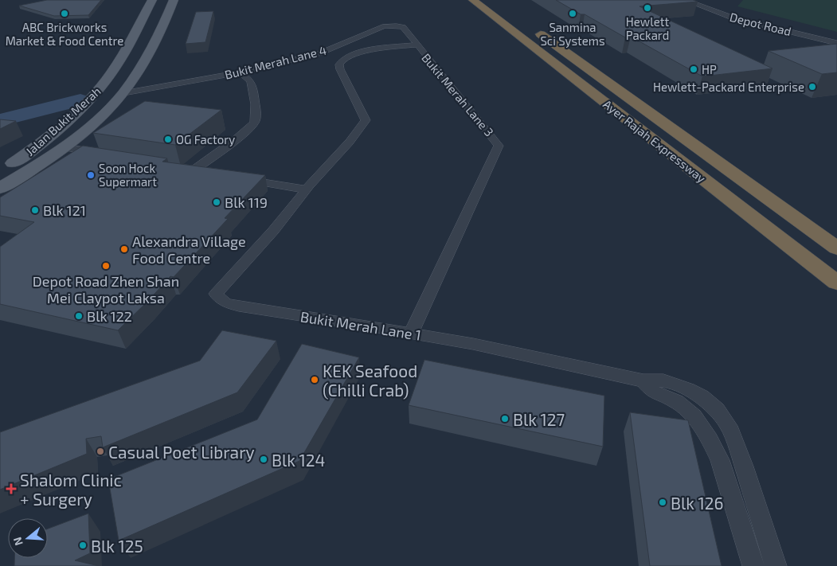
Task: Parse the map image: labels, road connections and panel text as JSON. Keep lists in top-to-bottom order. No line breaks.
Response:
{"streets":{"highway":["Ayer Rajah Expressway"],"main road":["Jalan Bukit Merah"],"street":["Depot Road","Bukit Merah Lane 4","Bukit Merah Lane 3","Bukit Merah Lane 1"]},"crossings":[["Bukit Merah Lane 4","Bukit Merah Lane 3"],["Bukit Merah Lane 4","Jalan Bukit Merah"],["Bukit Merah Lane 3","Bukit Merah Lane 1"]],"places":{"other":["Hewlett Packard","ABC Brickworks Market & Food Centre","Sanmina Sci Systems","HP","Hewlett-Packard Enterprise","OG Factory","Soon Hock Supermart","Blk 119","Blk 121","Alexandra Village Food Centre","Depot Road Zhen Shan Mei Claypot Laksa","Blk 122","KEK Seafood (Chilli Crab)","Blk 127","Casual Poet Library","Blk 124","Blk 126","Blk 125"],"health":["Shalom Clinic + Surgery"]},"north":"left"}
